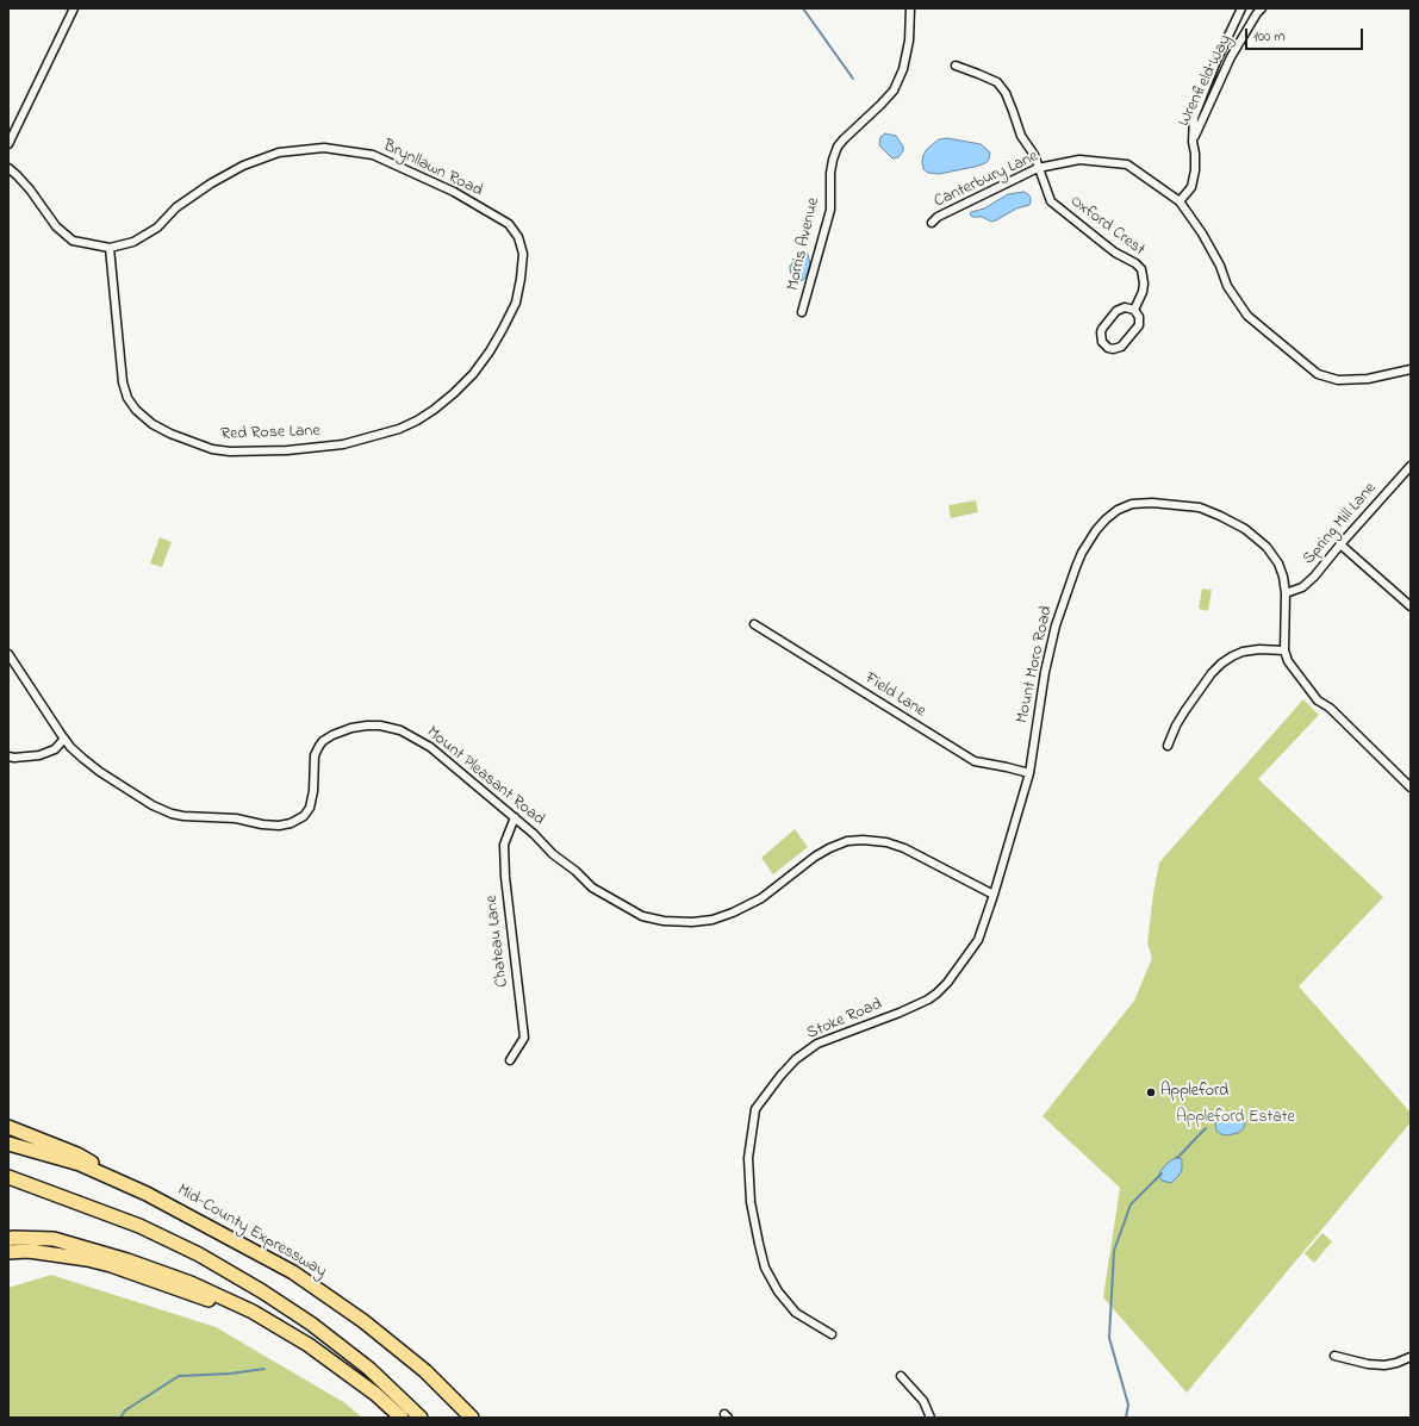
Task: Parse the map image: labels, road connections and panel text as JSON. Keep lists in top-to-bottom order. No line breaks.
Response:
{"streets":{"highway":["Mid-County Expressway"],"street":["Wrenfield Way","Brynllawn Road","Canterbury Lane","Oxford Crest","Morris Avenue","Red Rose Lane","Spring Mill Lane","Mount Moro Road","Field Lane","Mount Pleasant Road","Chateau Lane","Stoke Road"]},"crossings":[["Wrenfield Way","Canterbury Lane"],["Brynllawn Road","Red Rose Lane"],["Canterbury Lane","Oxford Crest"],["Spring Mill Lane","Mount Moro Road"],["Mount Moro Road","Field Lane"],["Mount Moro Road","Mount Pleasant Road"],["Mount Moro Road","Stoke Road"],["Mount Pleasant Road","Chateau Lane"],["Mount Pleasant Road","Stoke Road"]],"parks":["Appleford Estate"],"places":["Appleford"],"scale_bar":"100 m"}
